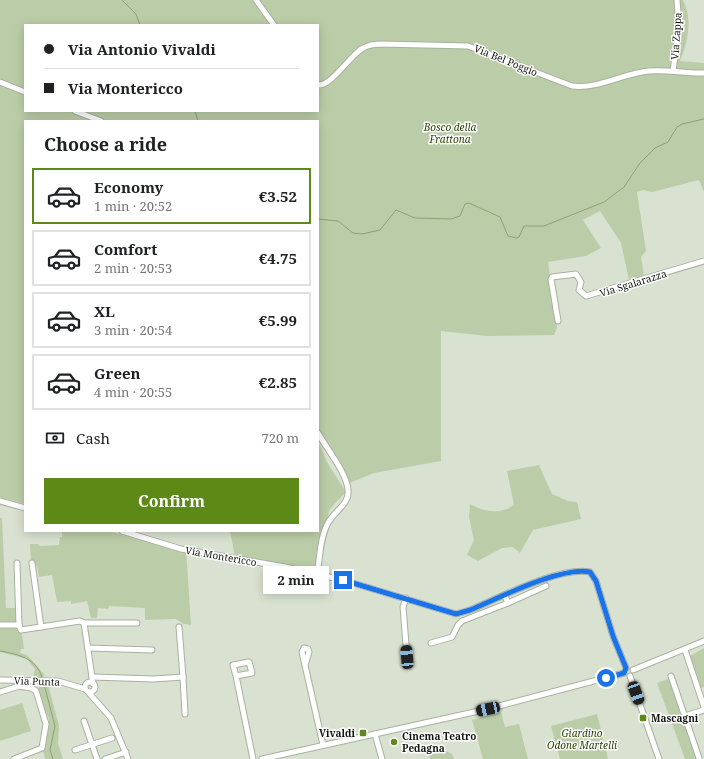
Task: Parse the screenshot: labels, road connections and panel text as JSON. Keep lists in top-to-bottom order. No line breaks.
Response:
{"streets":{"street":["Via Zappa","Via Bel Poggio","Via Sgalarazza","Via Montericco","Via Punta"]},"crossings":[["Via Zappa","Via Bel Poggio"]],"parks":["Bosco della Frattona","Giardino Odone Martelli"],"places":{"transit":["Mascagni","Vivaldi"],"other":["Cinema Teatro Pedagna"]},"page":{"banner":["Via Antonio Vivaldi","Via Montericco"],"heading":"Choose a ride","list":[{"name":"Economy","note":"1 min · 20:52","value":"€3.52"},{"name":"Comfort","note":"2 min · 20:53","value":"€4.75"},{"name":"XL","note":"3 min · 20:54","value":"€5.99"},{"name":"Green","note":"4 min · 20:55","value":"€2.85"}],"pay":["Cash","720 m"],"buttons":"Confirm","bubble":"2 min"}}
